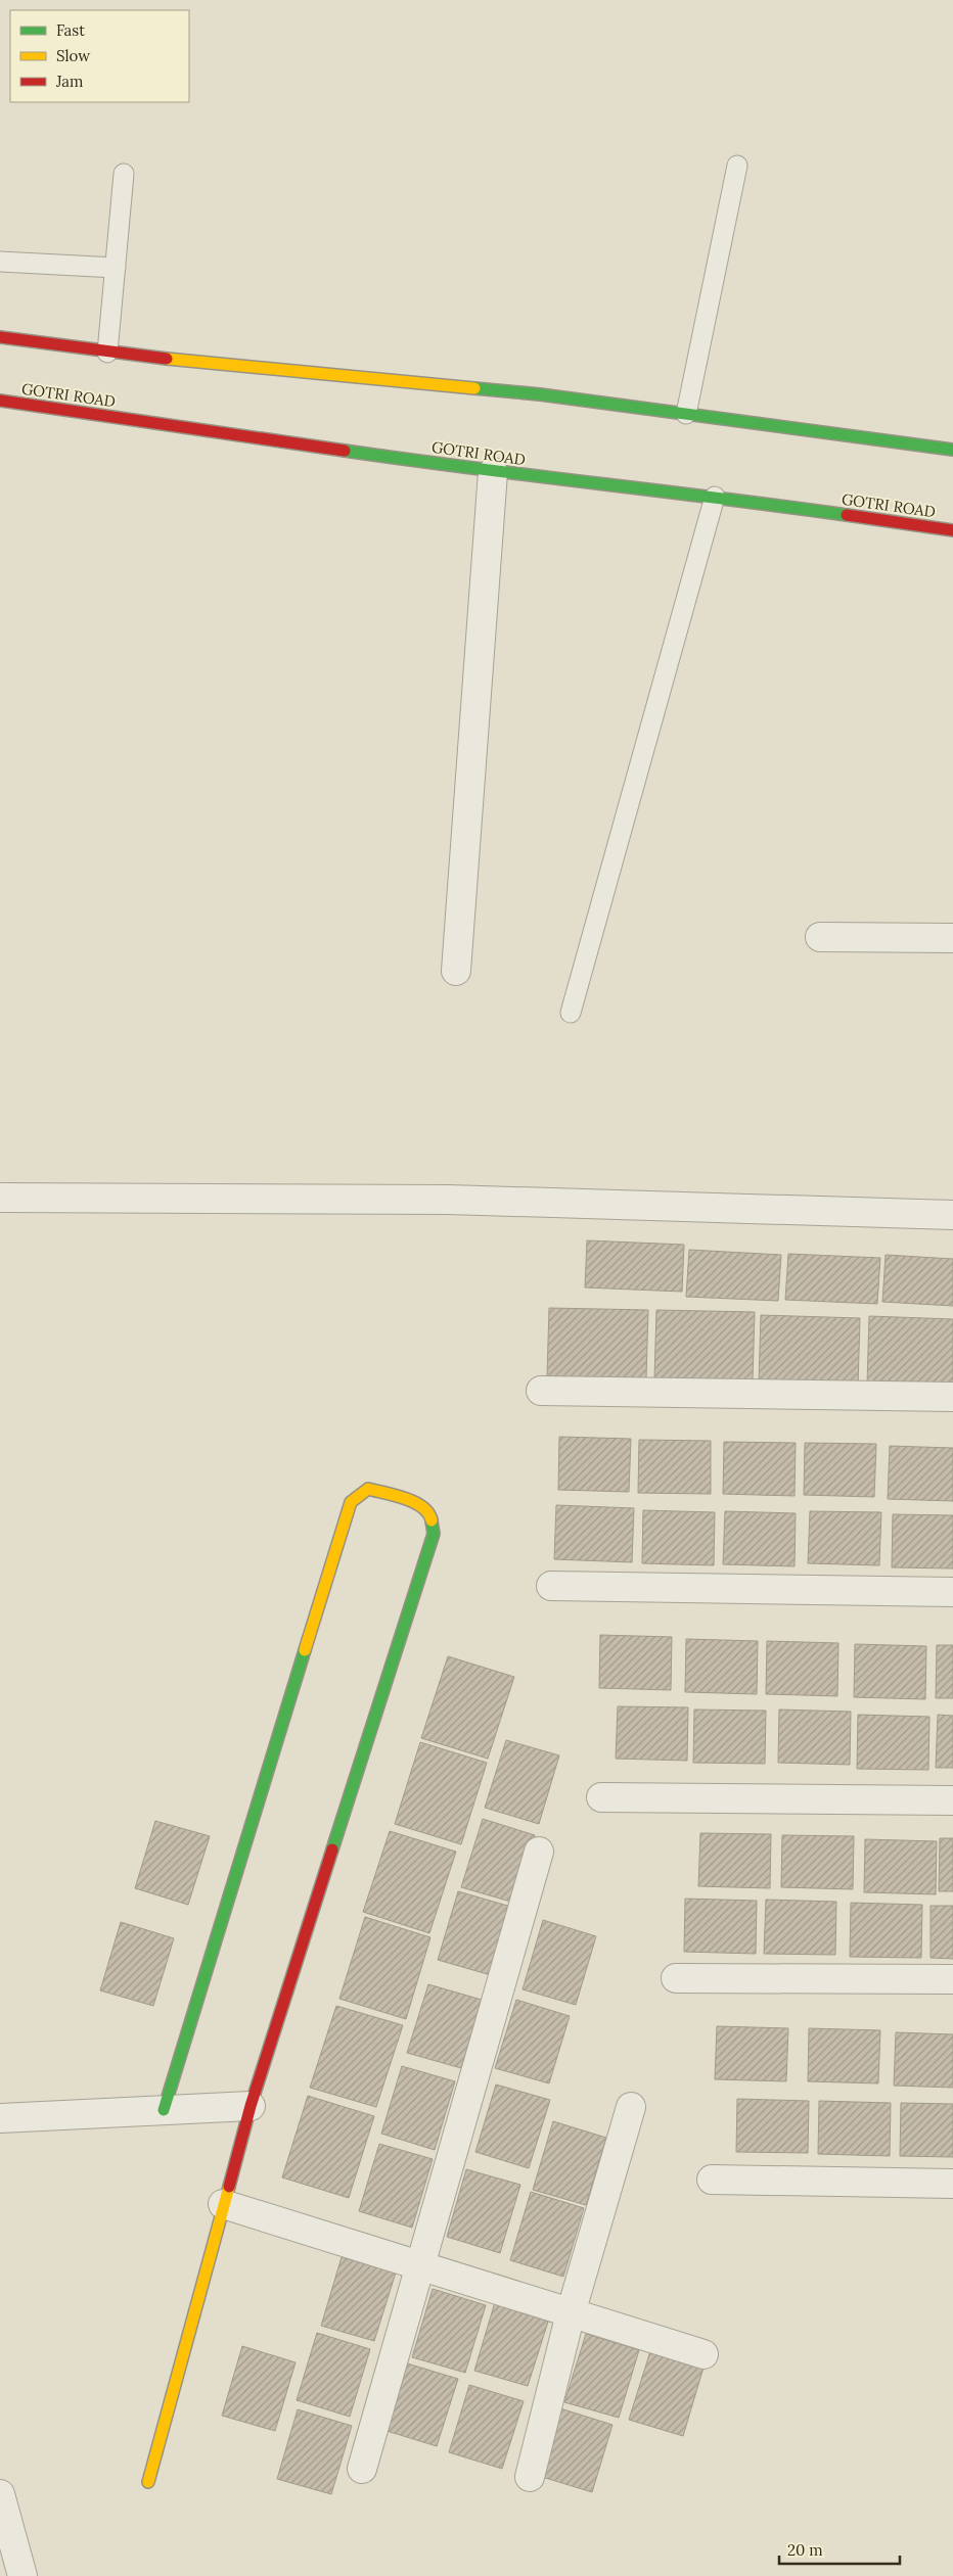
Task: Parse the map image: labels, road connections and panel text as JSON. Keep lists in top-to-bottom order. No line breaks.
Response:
{"streets":{"main road":["GOTRI ROAD"]},"legend":["Fast","Slow","Jam"],"scale_bar":"20 m"}
